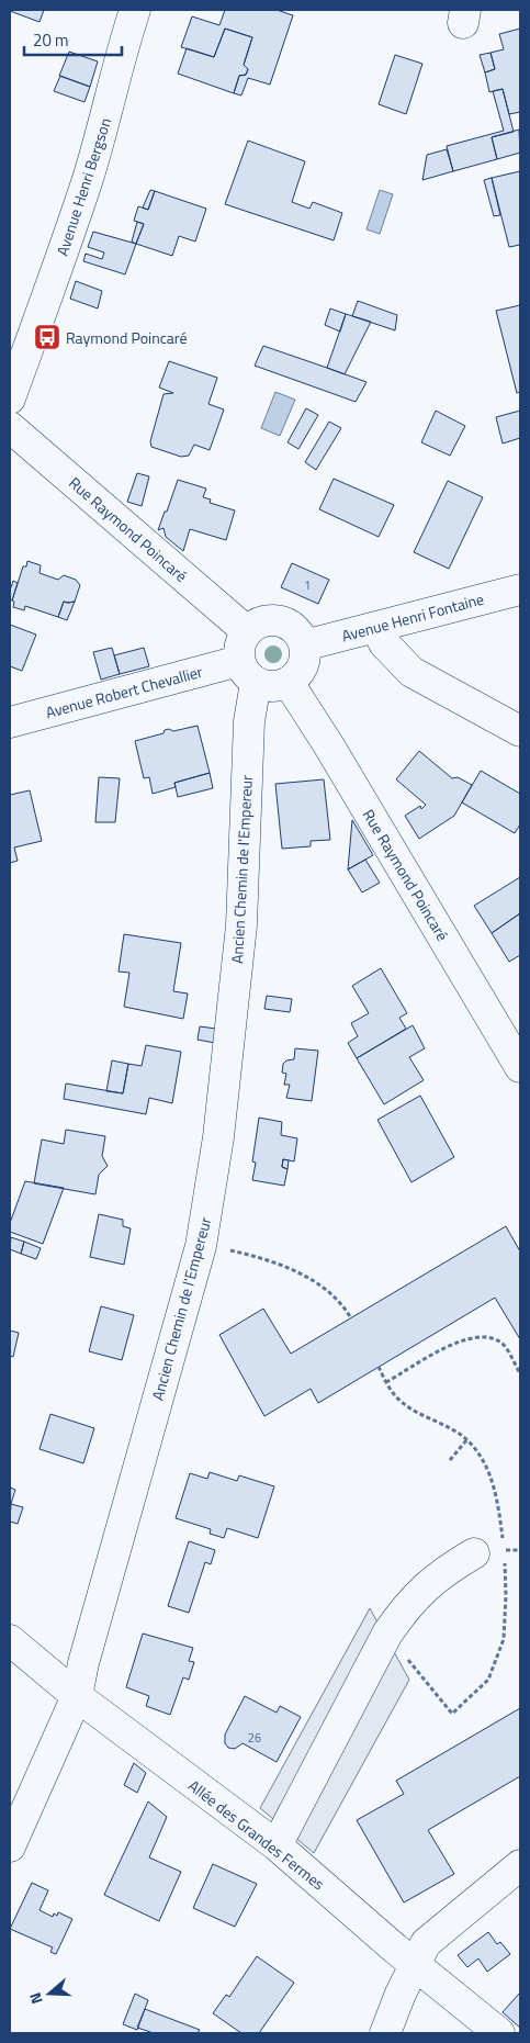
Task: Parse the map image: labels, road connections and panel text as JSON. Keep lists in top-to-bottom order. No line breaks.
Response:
{"streets":{"street":["Avenue Henri Bergson","Rue Raymond Poincaré","Avenue Henri Fontaine","Avenue Robert Chevallier","Ancien Chemin de l'Empereur","Allée des Grandes Fermes"]},"crossings":[["Rue Raymond Poincaré","Avenue Henri Fontaine"],["Rue Raymond Poincaré","Avenue Robert Chevallier"],["Rue Raymond Poincaré","Ancien Chemin de l'Empereur"],["Avenue Henri Fontaine","Avenue Robert Chevallier"],["Avenue Henri Fontaine","Ancien Chemin de l'Empereur"],["Avenue Robert Chevallier","Ancien Chemin de l'Empereur"],["Ancien Chemin de l'Empereur","Allée des Grandes Fermes"]],"places":{"bus stop":["Raymond Poincaré"]},"house_numbers":["1","26"],"scale_bar":"20 m","north":"left"}
